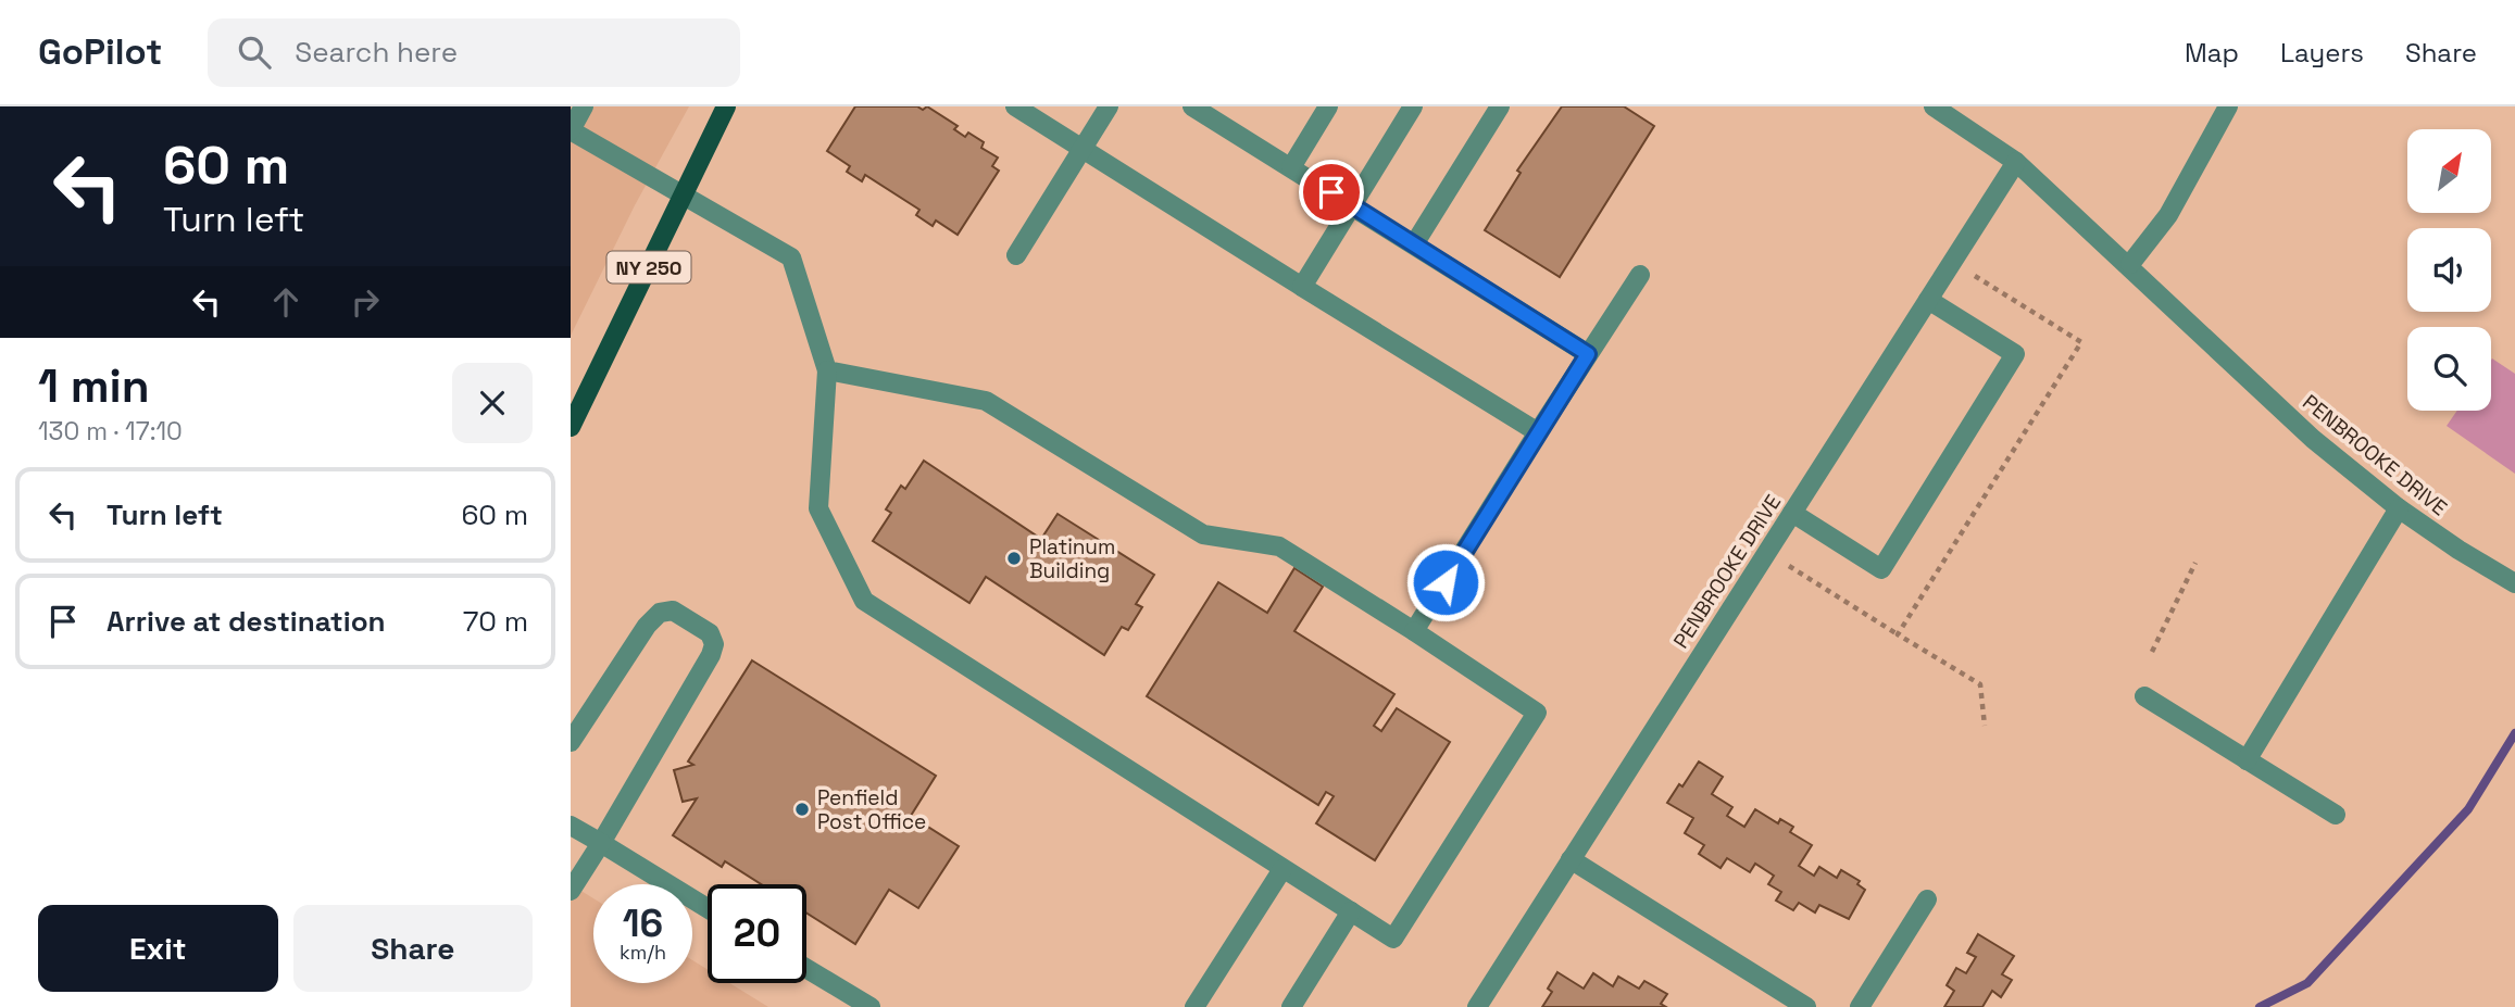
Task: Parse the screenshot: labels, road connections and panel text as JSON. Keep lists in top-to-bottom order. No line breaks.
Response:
{"streets":{"main road":["NY 250"],"street":["PENBROOKE DRIVE"]},"places":["Platinum Building","Penfield Post Office"],"north":"top right","page":{"header":"GoPilot","search":"Search here","nav":["Map","Layers","Share"],"turn":["60 m","Turn left"],"heading":["1 min","130 m · 17:10"],"list":[{"name":"Turn left","value":"60 m"},{"name":"Arrive at destination","value":"70 m"}],"speed":"16 km/h","limit":"20","buttons":["Exit","Share"]}}
